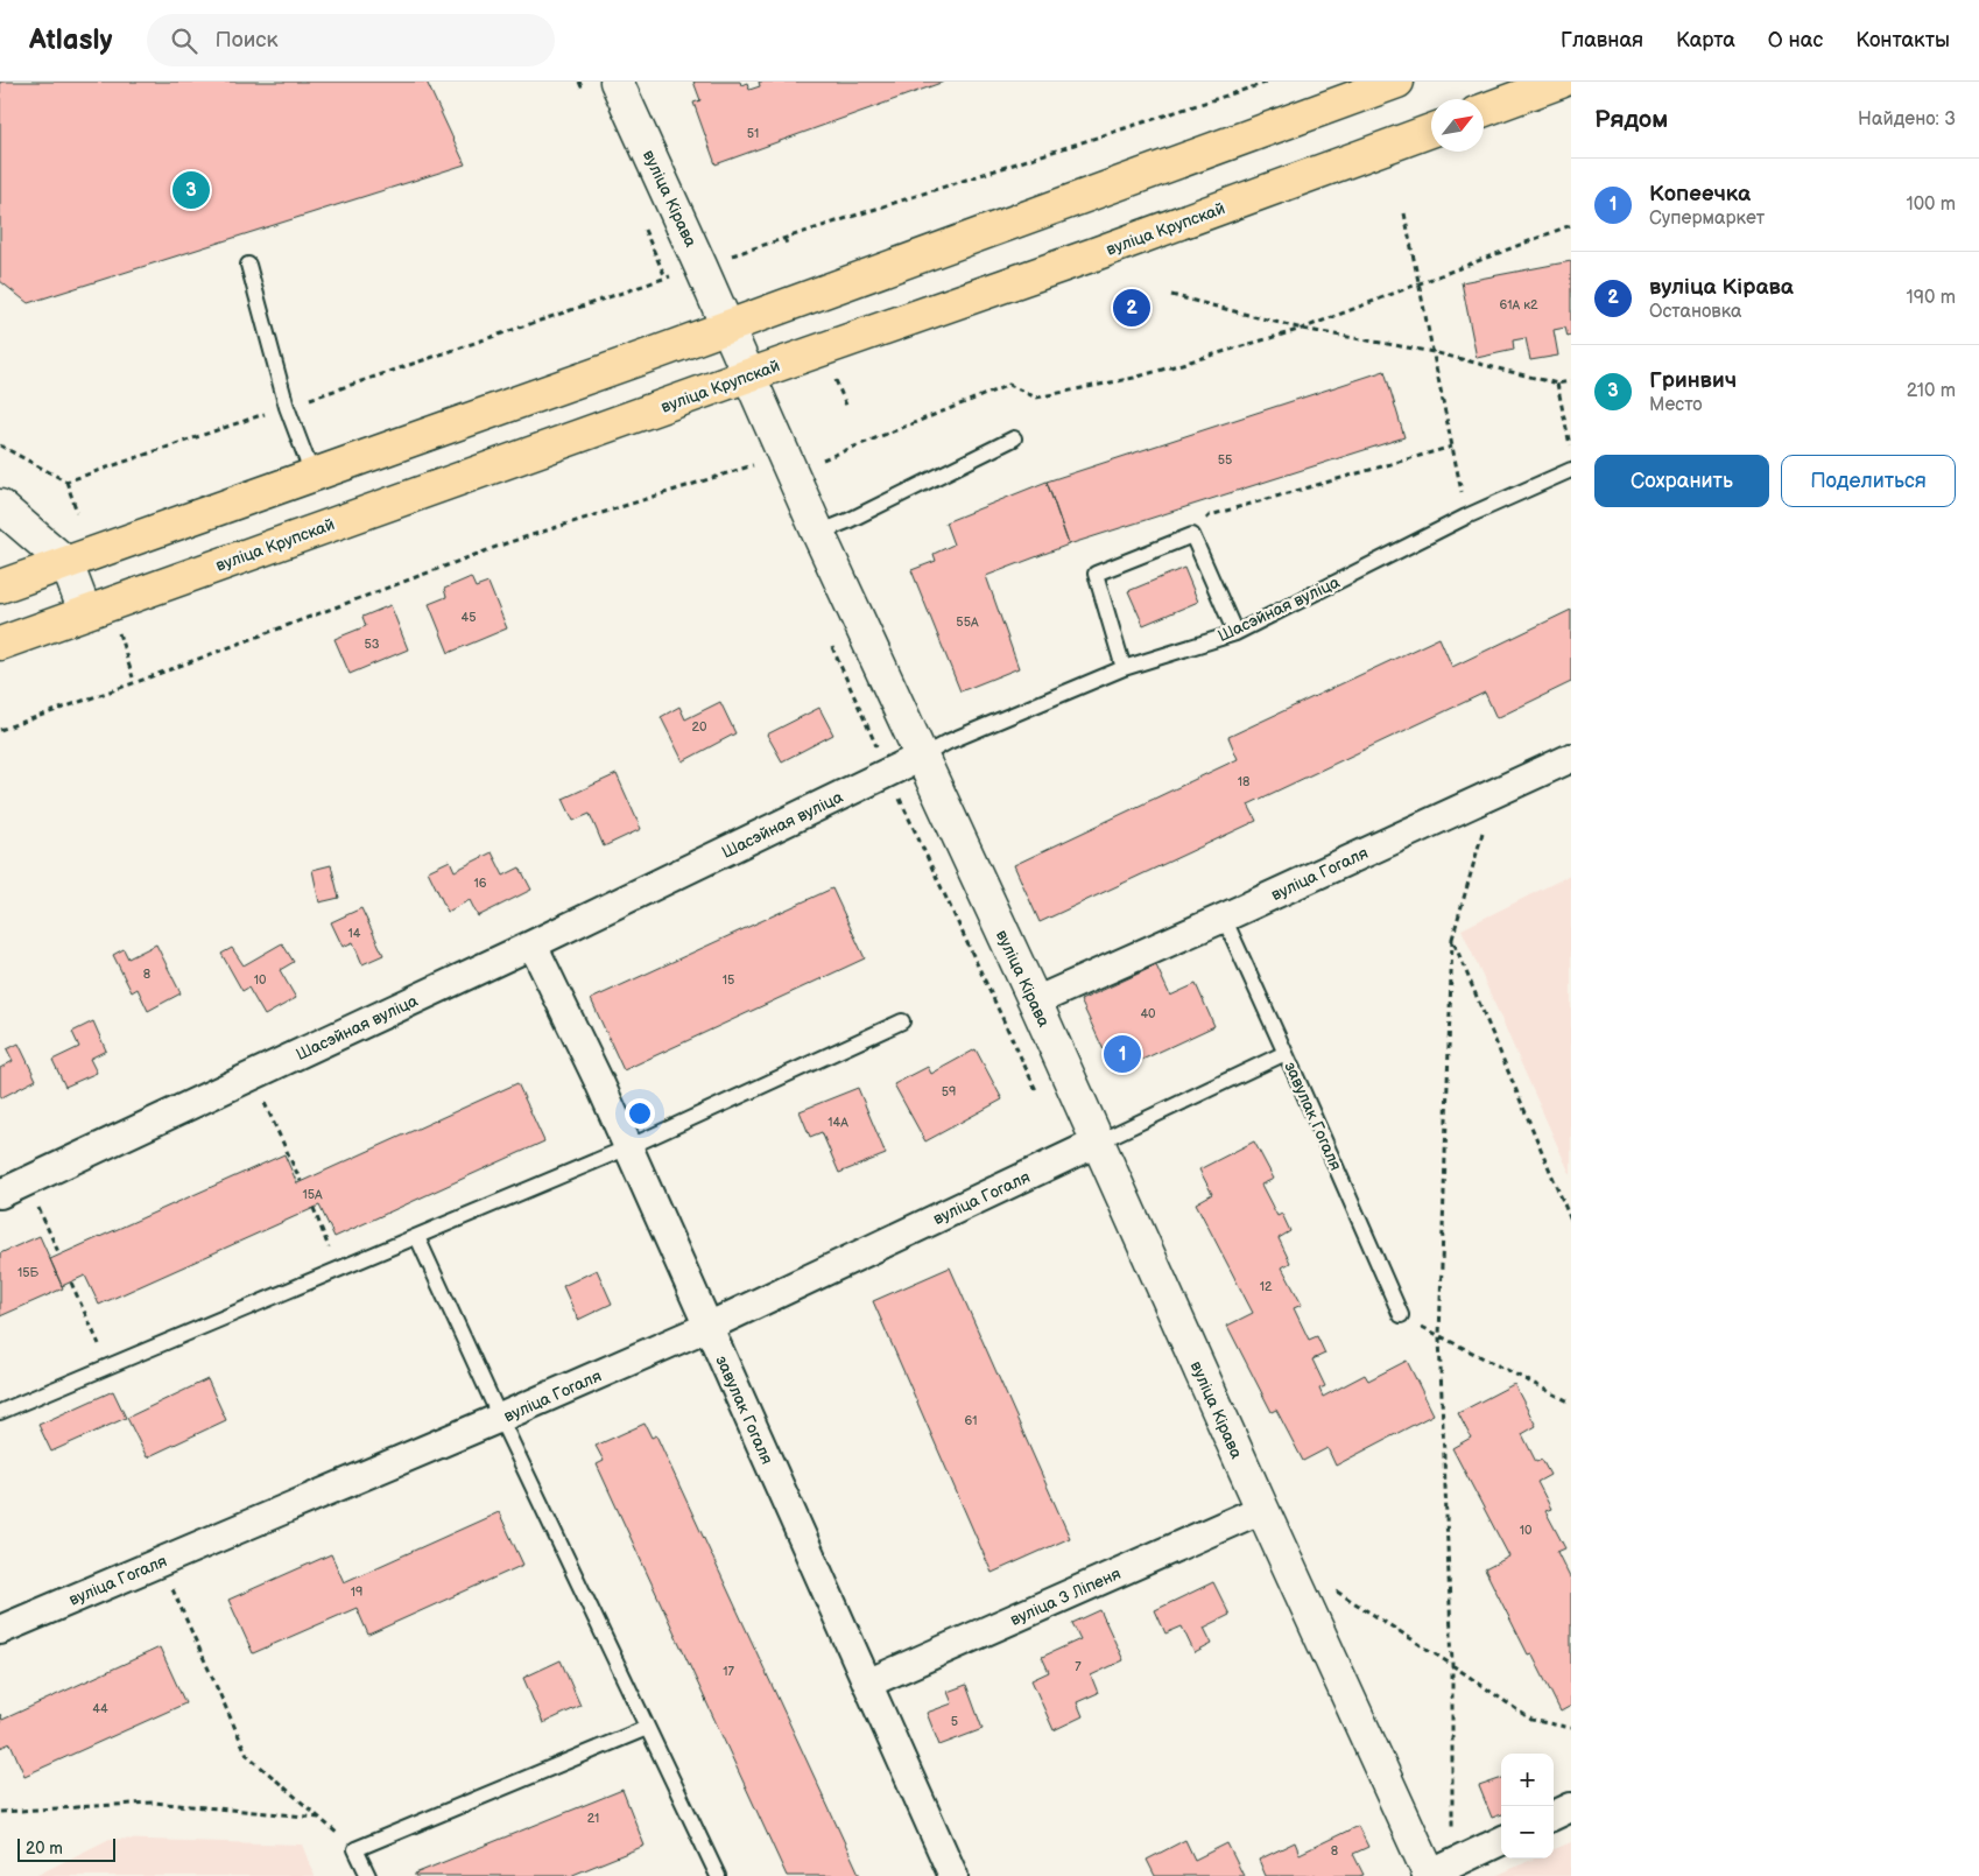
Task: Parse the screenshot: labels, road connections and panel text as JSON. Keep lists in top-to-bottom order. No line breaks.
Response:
{"streets":{"main road":["вуліца Крупскай"],"street":["вуліца Кірава","Шасэйная вуліца","вуліца Гогаля","завулак Гогаля","вуліца 3 Ліпеня"]},"crossings":[["вуліца Кірава","вуліца Крупскай"],["вуліца Кірава","Шасэйная вуліца"],["вуліца Кірава","вуліца Гогаля"],["вуліца Кірава","вуліца 3 Ліпеня"],["Шасэйная вуліца","завулак Гогаля"],["вуліца Гогаля","завулак Гогаля"],["завулак Гогаля","вуліца 3 Ліпеня"]],"house_numbers":["51","61А к2","55","45","55А","53","20","18","16","14","8","10","15","40","59","14А","15А","15Б","12","61","10","19","7","17","44","5","21","8"],"scale_bar":"20 m","north":"top right","page":{"header":"Atlasly","search":"Поиск","nav":["Главная","Карта","О нас","Контакты"],"heading":["Рядом","Найдено: 3"],"list":[{"mark":"1","name":"Копеечка","note":"Супермаркет","value":"100 m"},{"mark":"2","name":"вуліца Кірава","note":"Остановка","value":"190 m"},{"mark":"3","name":"Гринвич","note":"Место","value":"210 m"}],"pins":["3","2","1"],"buttons":["Сохранить","Поделиться"],"map_buttons":["+","−"],"scale":"20 m"}}
